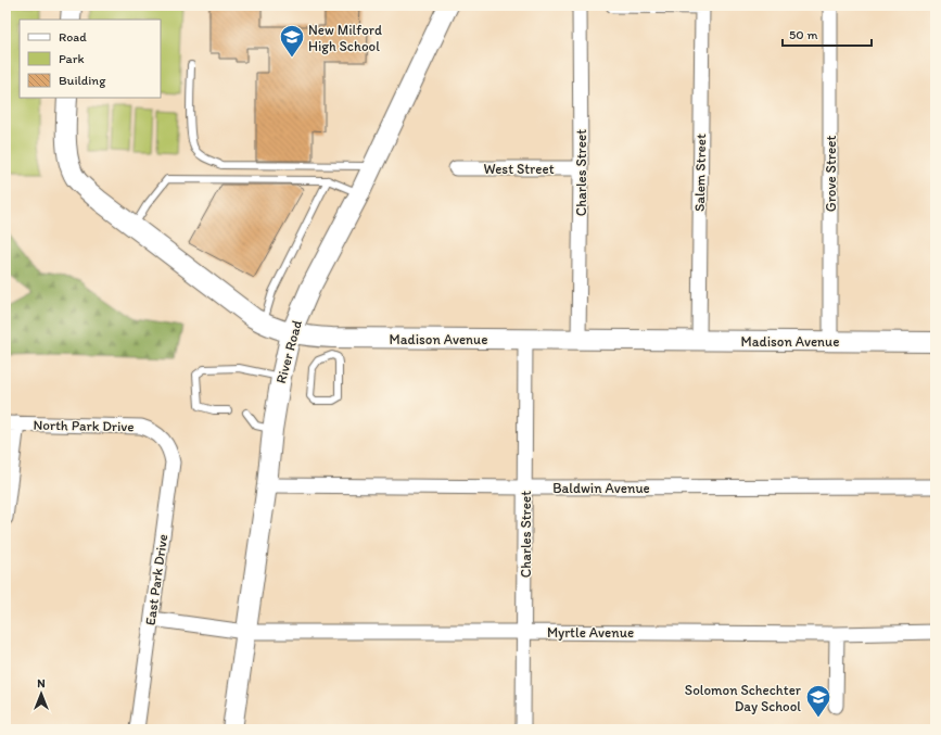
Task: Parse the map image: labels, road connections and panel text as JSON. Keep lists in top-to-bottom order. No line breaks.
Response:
{"streets":{"main road":["Madison Avenue","River Road"],"street":["West Street","Charles Street","Salem Street","Grove Street","North Park Drive","Baldwin Avenue","East Park Drive","Myrtle Avenue"]},"crossings":[["West Street","Charles Street"],["Charles Street","Madison Avenue"],["Charles Street","Baldwin Avenue"],["Charles Street","Myrtle Avenue"],["Salem Street","Madison Avenue"],["Grove Street","Madison Avenue"],["Madison Avenue","River Road"],["River Road","Baldwin Avenue"],["River Road","Myrtle Avenue"],["North Park Drive","East Park Drive"],["East Park Drive","Myrtle Avenue"]],"places":{"school or university":["New Milford High School","Solomon Schechter Day School"]},"legend":["Road","Park","Building"],"scale_bar":"50 m","north":"top"}
